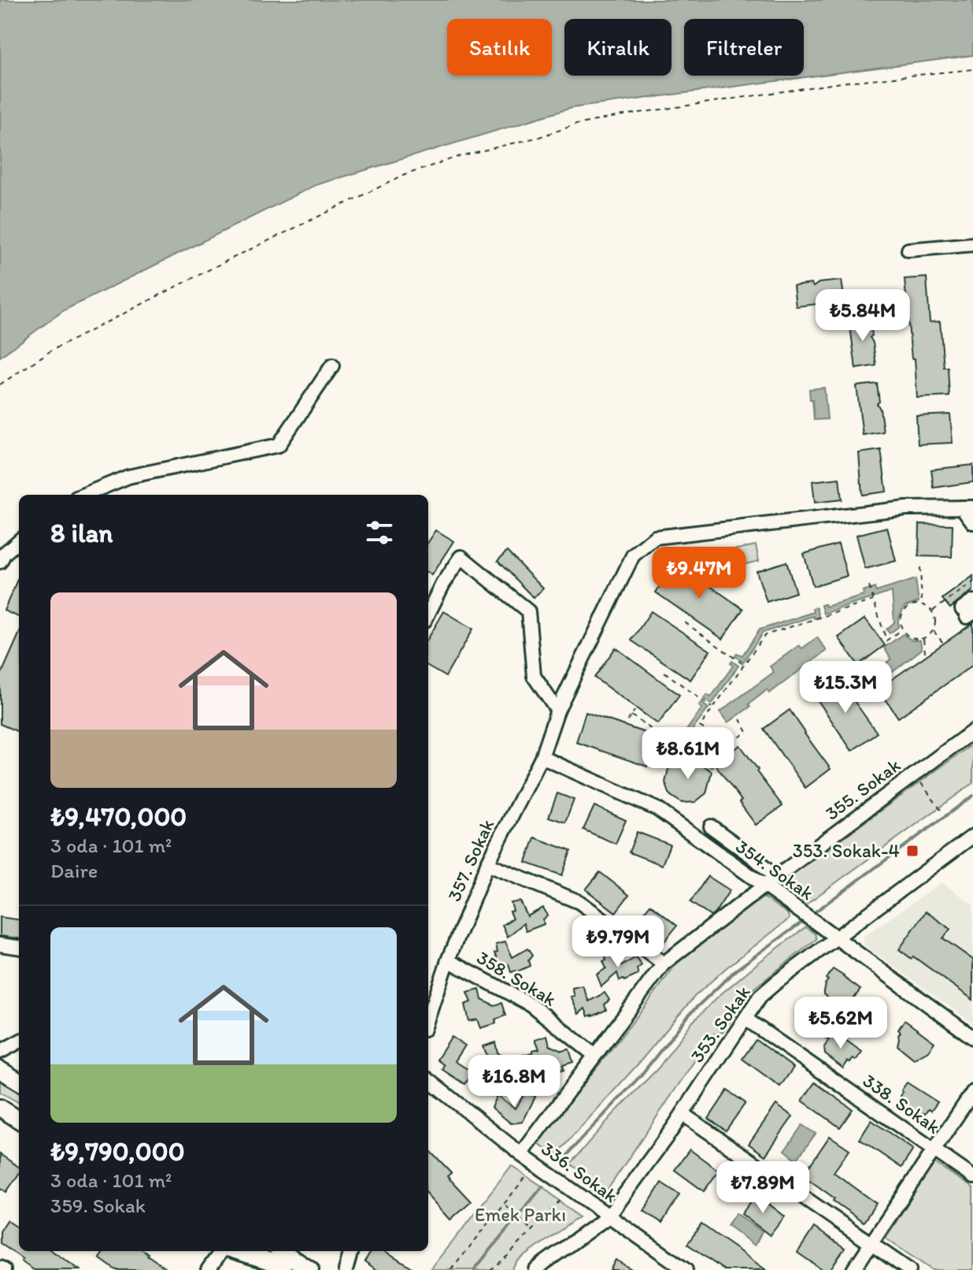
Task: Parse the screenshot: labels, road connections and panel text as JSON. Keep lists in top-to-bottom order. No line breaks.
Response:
{"streets":{"street":["355. Sokak","357. Sokak","354. Sokak","358. Sokak","353. Sokak","338. Sokak","336. Sokak"]},"crossings":[["355. Sokak","354. Sokak"],["355. Sokak","358. Sokak"],["355. Sokak","336. Sokak"],["357. Sokak","354. Sokak"],["357. Sokak","358. Sokak"],["354. Sokak","353. Sokak"],["353. Sokak","338. Sokak"],["353. Sokak","336. Sokak"]],"parks":["Emek Parkı"],"places":{"transit":["353. Sokak-4"]},"page":{"chip":["Satılık","Kiralık","Filtreler"],"price":["₺5.84M","₺9.47M","₺15.3M","₺8.61M","₺9.79M","₺5.62M","₺16.8M","₺7.89M"],"heading":"8 ilan","list":[{"name":"₺9,470,000","note":"3 oda · 101 m² · Daire"},{"name":"₺9,790,000","note":"3 oda · 101 m² · 359. Sokak"}]}}
